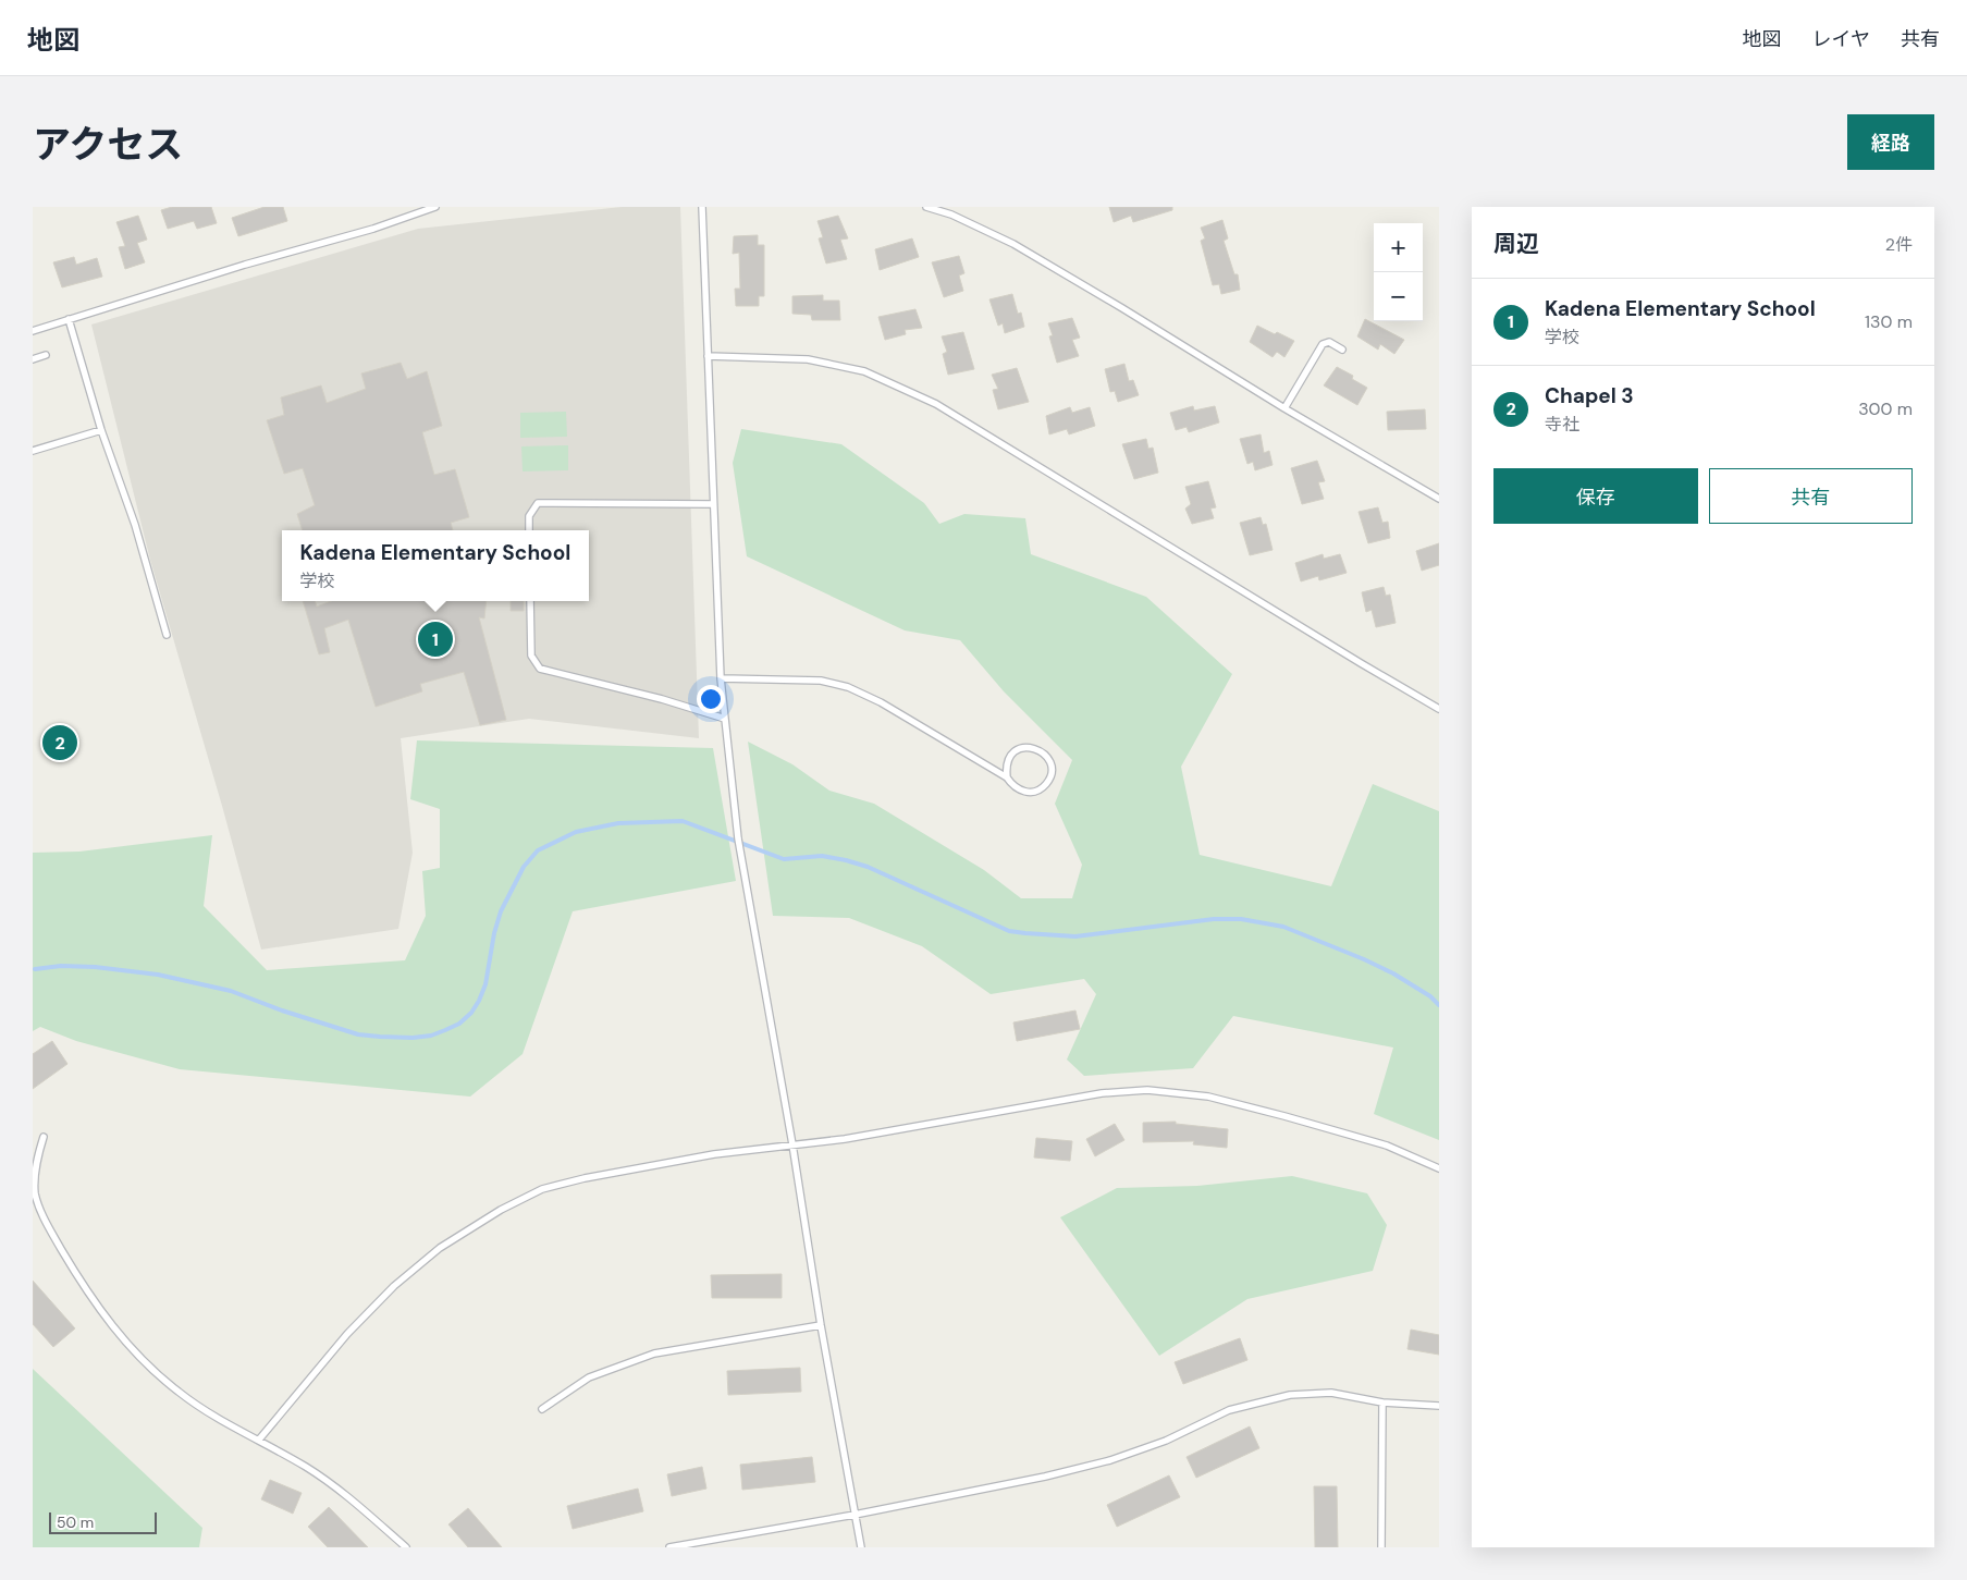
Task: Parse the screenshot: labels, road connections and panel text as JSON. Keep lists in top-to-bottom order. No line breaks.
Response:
{"scale_bar":"50 m","page":{"header":"地図","nav":["地図","レイヤ","共有"],"title":"アクセス","buttons":["経路",["保存","共有"]],"heading":["周辺","2件"],"map_buttons":["+","−"],"list":[{"mark":"1","name":"Kadena Elementary School","note":"学校","value":"130 m"},{"mark":"2","name":"Chapel 3","note":"寺社","value":"300 m"}],"popup":["Kadena Elementary School","学校"],"pins":["1","2"],"scale":"50 m"}}
